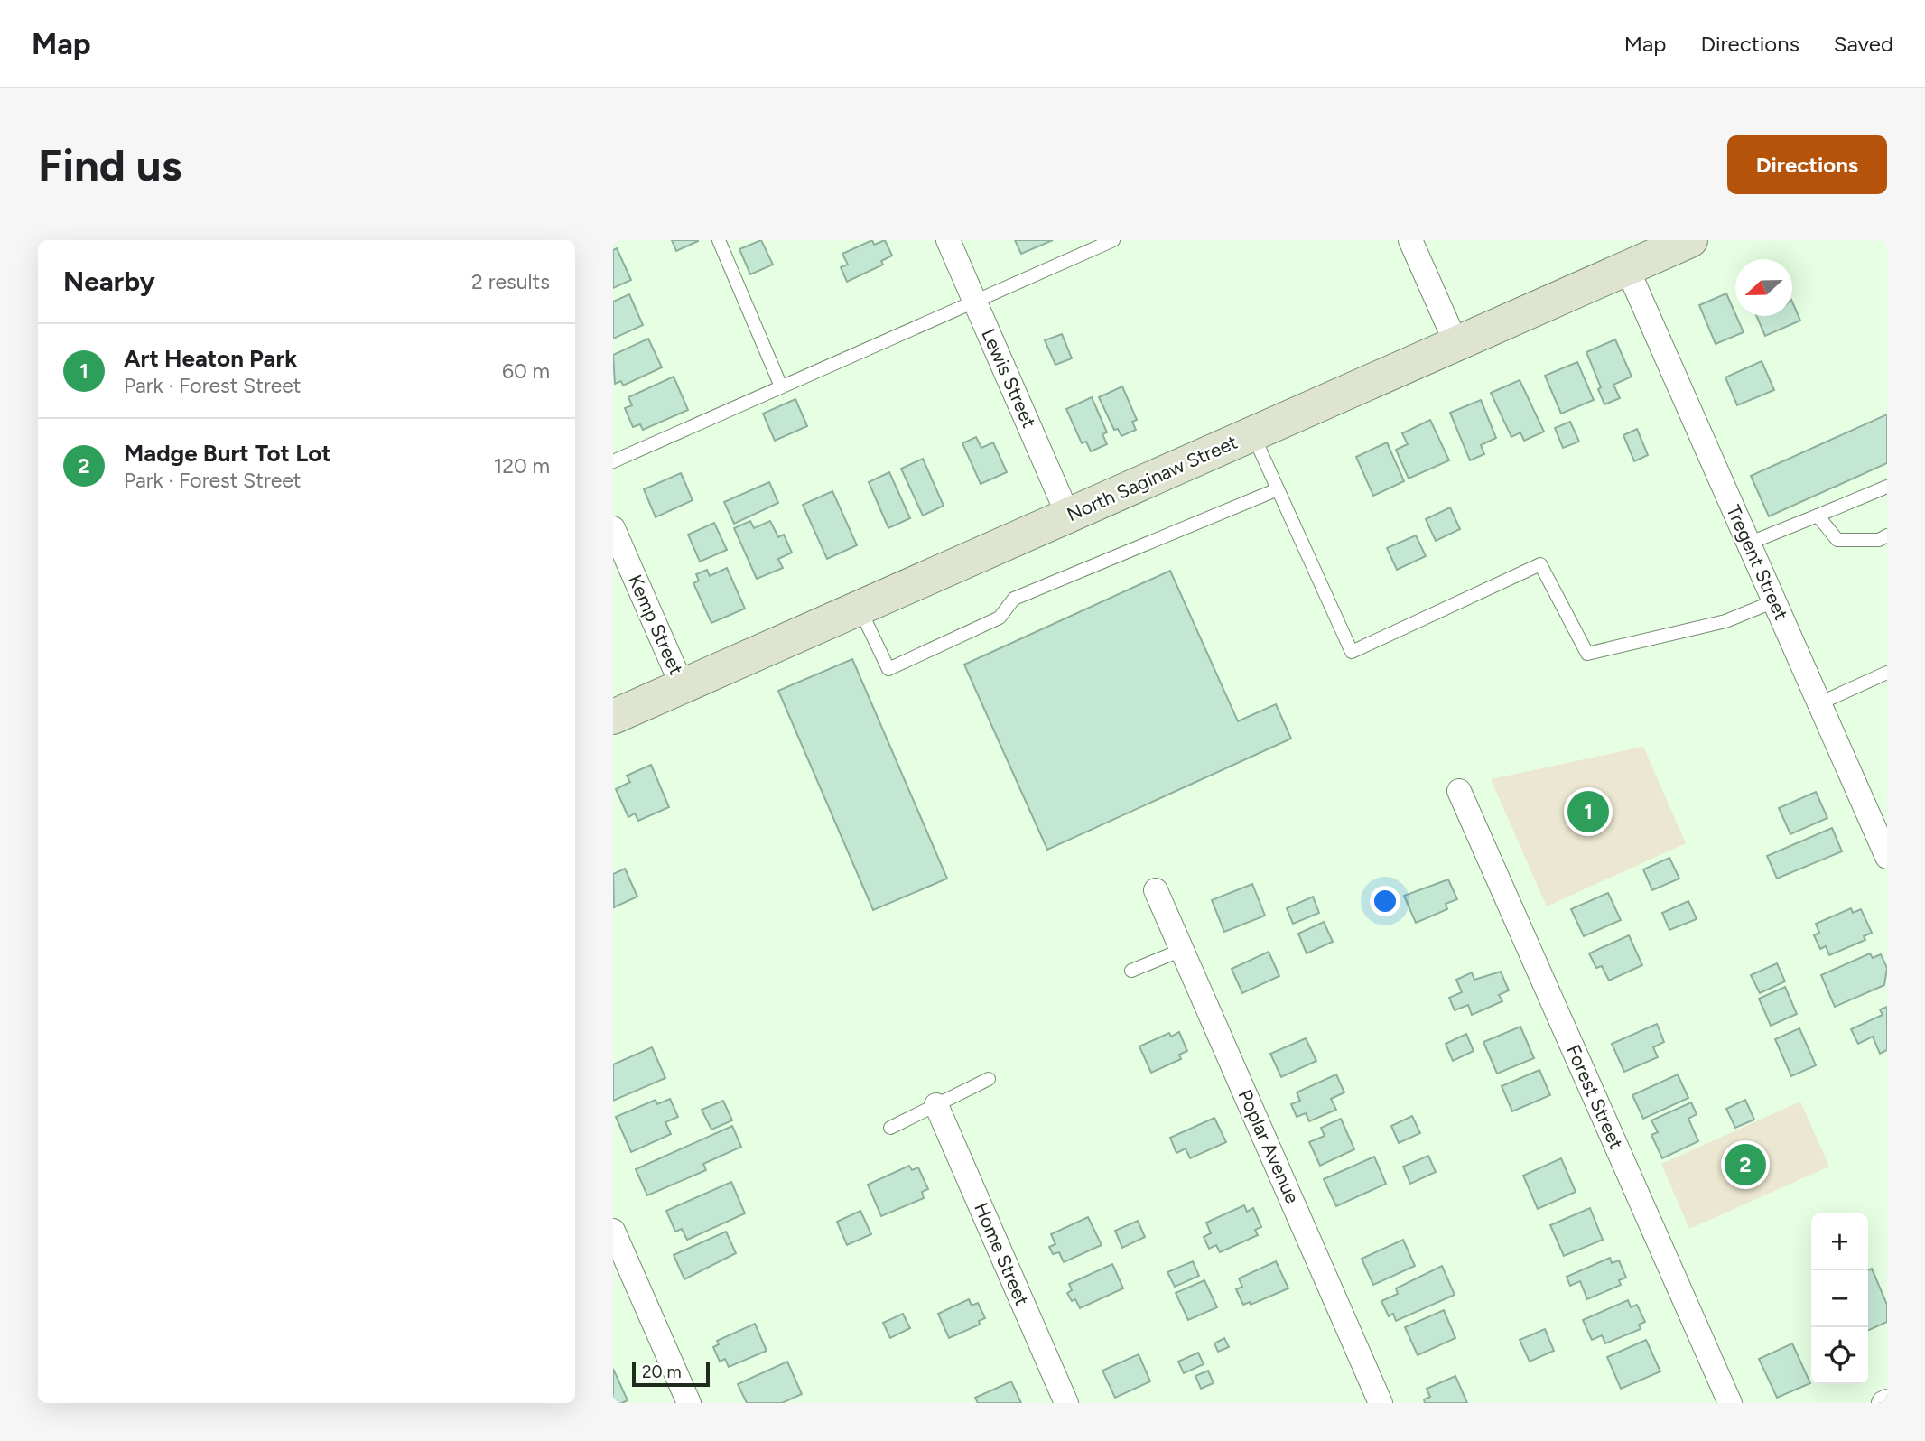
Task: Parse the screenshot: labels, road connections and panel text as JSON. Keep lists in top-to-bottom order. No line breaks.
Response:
{"streets":{"street":["Lewis Street","North Saginaw Street","Tregent Street","Kemp Street","Forest Street","Poplar Avenue","Home Street"]},"crossings":[["Lewis Street","North Saginaw Street"],["North Saginaw Street","Tregent Street"],["North Saginaw Street","Kemp Street"]],"scale_bar":"20 m","north":"left","page":{"header":"Map","nav":["Map","Directions","Saved"],"buttons":"Directions","title":"Find us","heading":["Nearby","2 results"],"list":[{"mark":"1","name":"Art Heaton Park","note":"Park · Forest Street","value":"60 m"},{"mark":"2","name":"Madge Burt Tot Lot","note":"Park · Forest Street","value":"120 m"}],"pins":["1","2"],"map_buttons":["+","−"],"scale":"20 m"}}
